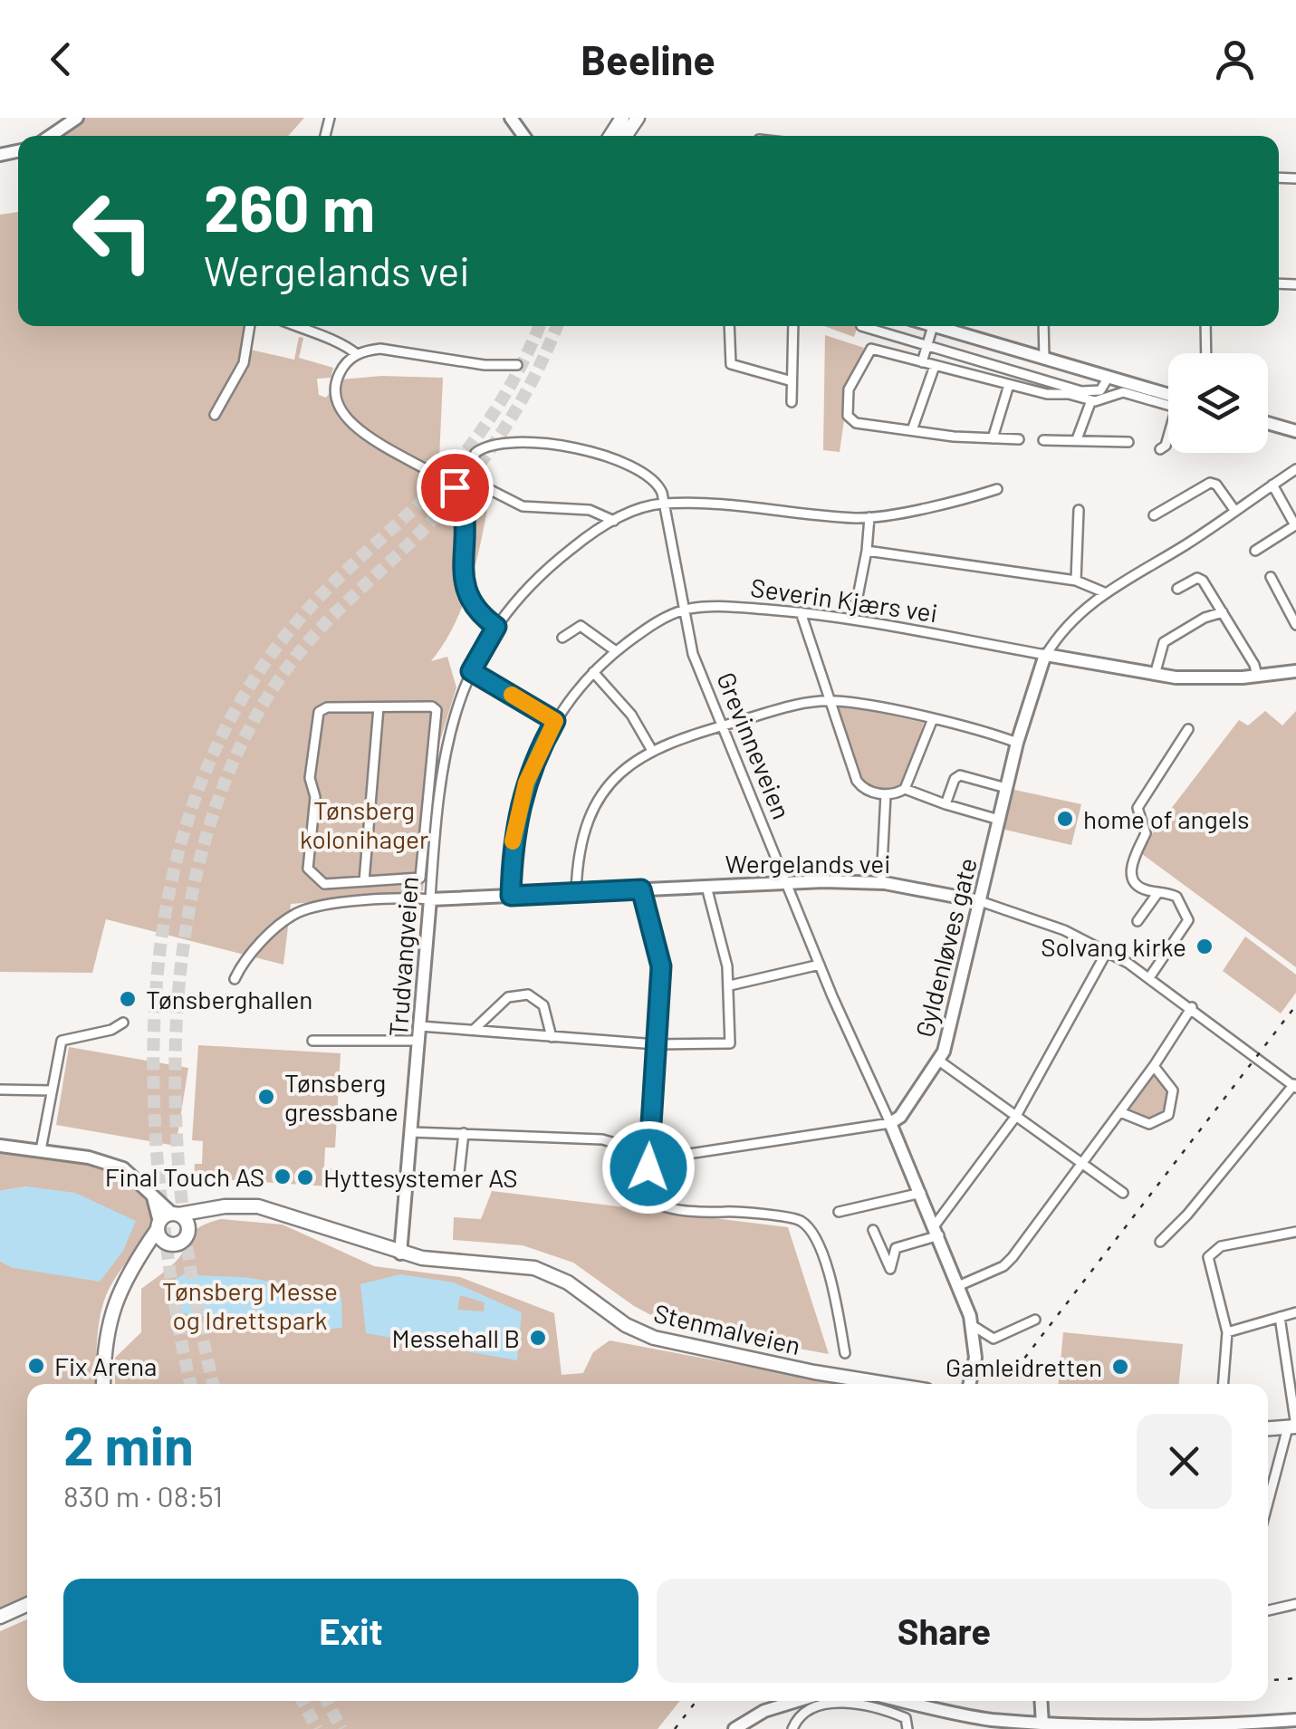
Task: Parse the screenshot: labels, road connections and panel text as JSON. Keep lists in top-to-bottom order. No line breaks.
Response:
{"streets":{"main road":["Severin Kjærs vei","Grevinneveien","Wergelands vei","Gyldenløves gate","Trudvangveien","Stenmalveien"]},"crossings":[["Severin Kjærs vei","Grevinneveien"],["Severin Kjærs vei","Wergelands vei"],["Severin Kjærs vei","Gyldenløves gate"],["Grevinneveien","Wergelands vei"],["Grevinneveien","Gyldenløves gate"],["Grevinneveien","Trudvangveien"],["Wergelands vei","Gyldenløves gate"],["Wergelands vei","Trudvangveien"],["Trudvangveien","Stenmalveien"]],"parks":["Tønsberg kolonihager","Tønsberg Messe og Idrettspark"],"places":["home of angels","Solvang kirke","Tønsberghallen","Tønsberg gressbane","Final Touch AS","Hyttesystemer AS","Messehall B","Fix Arena","Gamleidretten"],"page":{"header":"Beeline","turn":["260 m","Wergelands vei"],"heading":["2 min","830 m · 08:51"],"buttons":["Exit","Share"]}}
